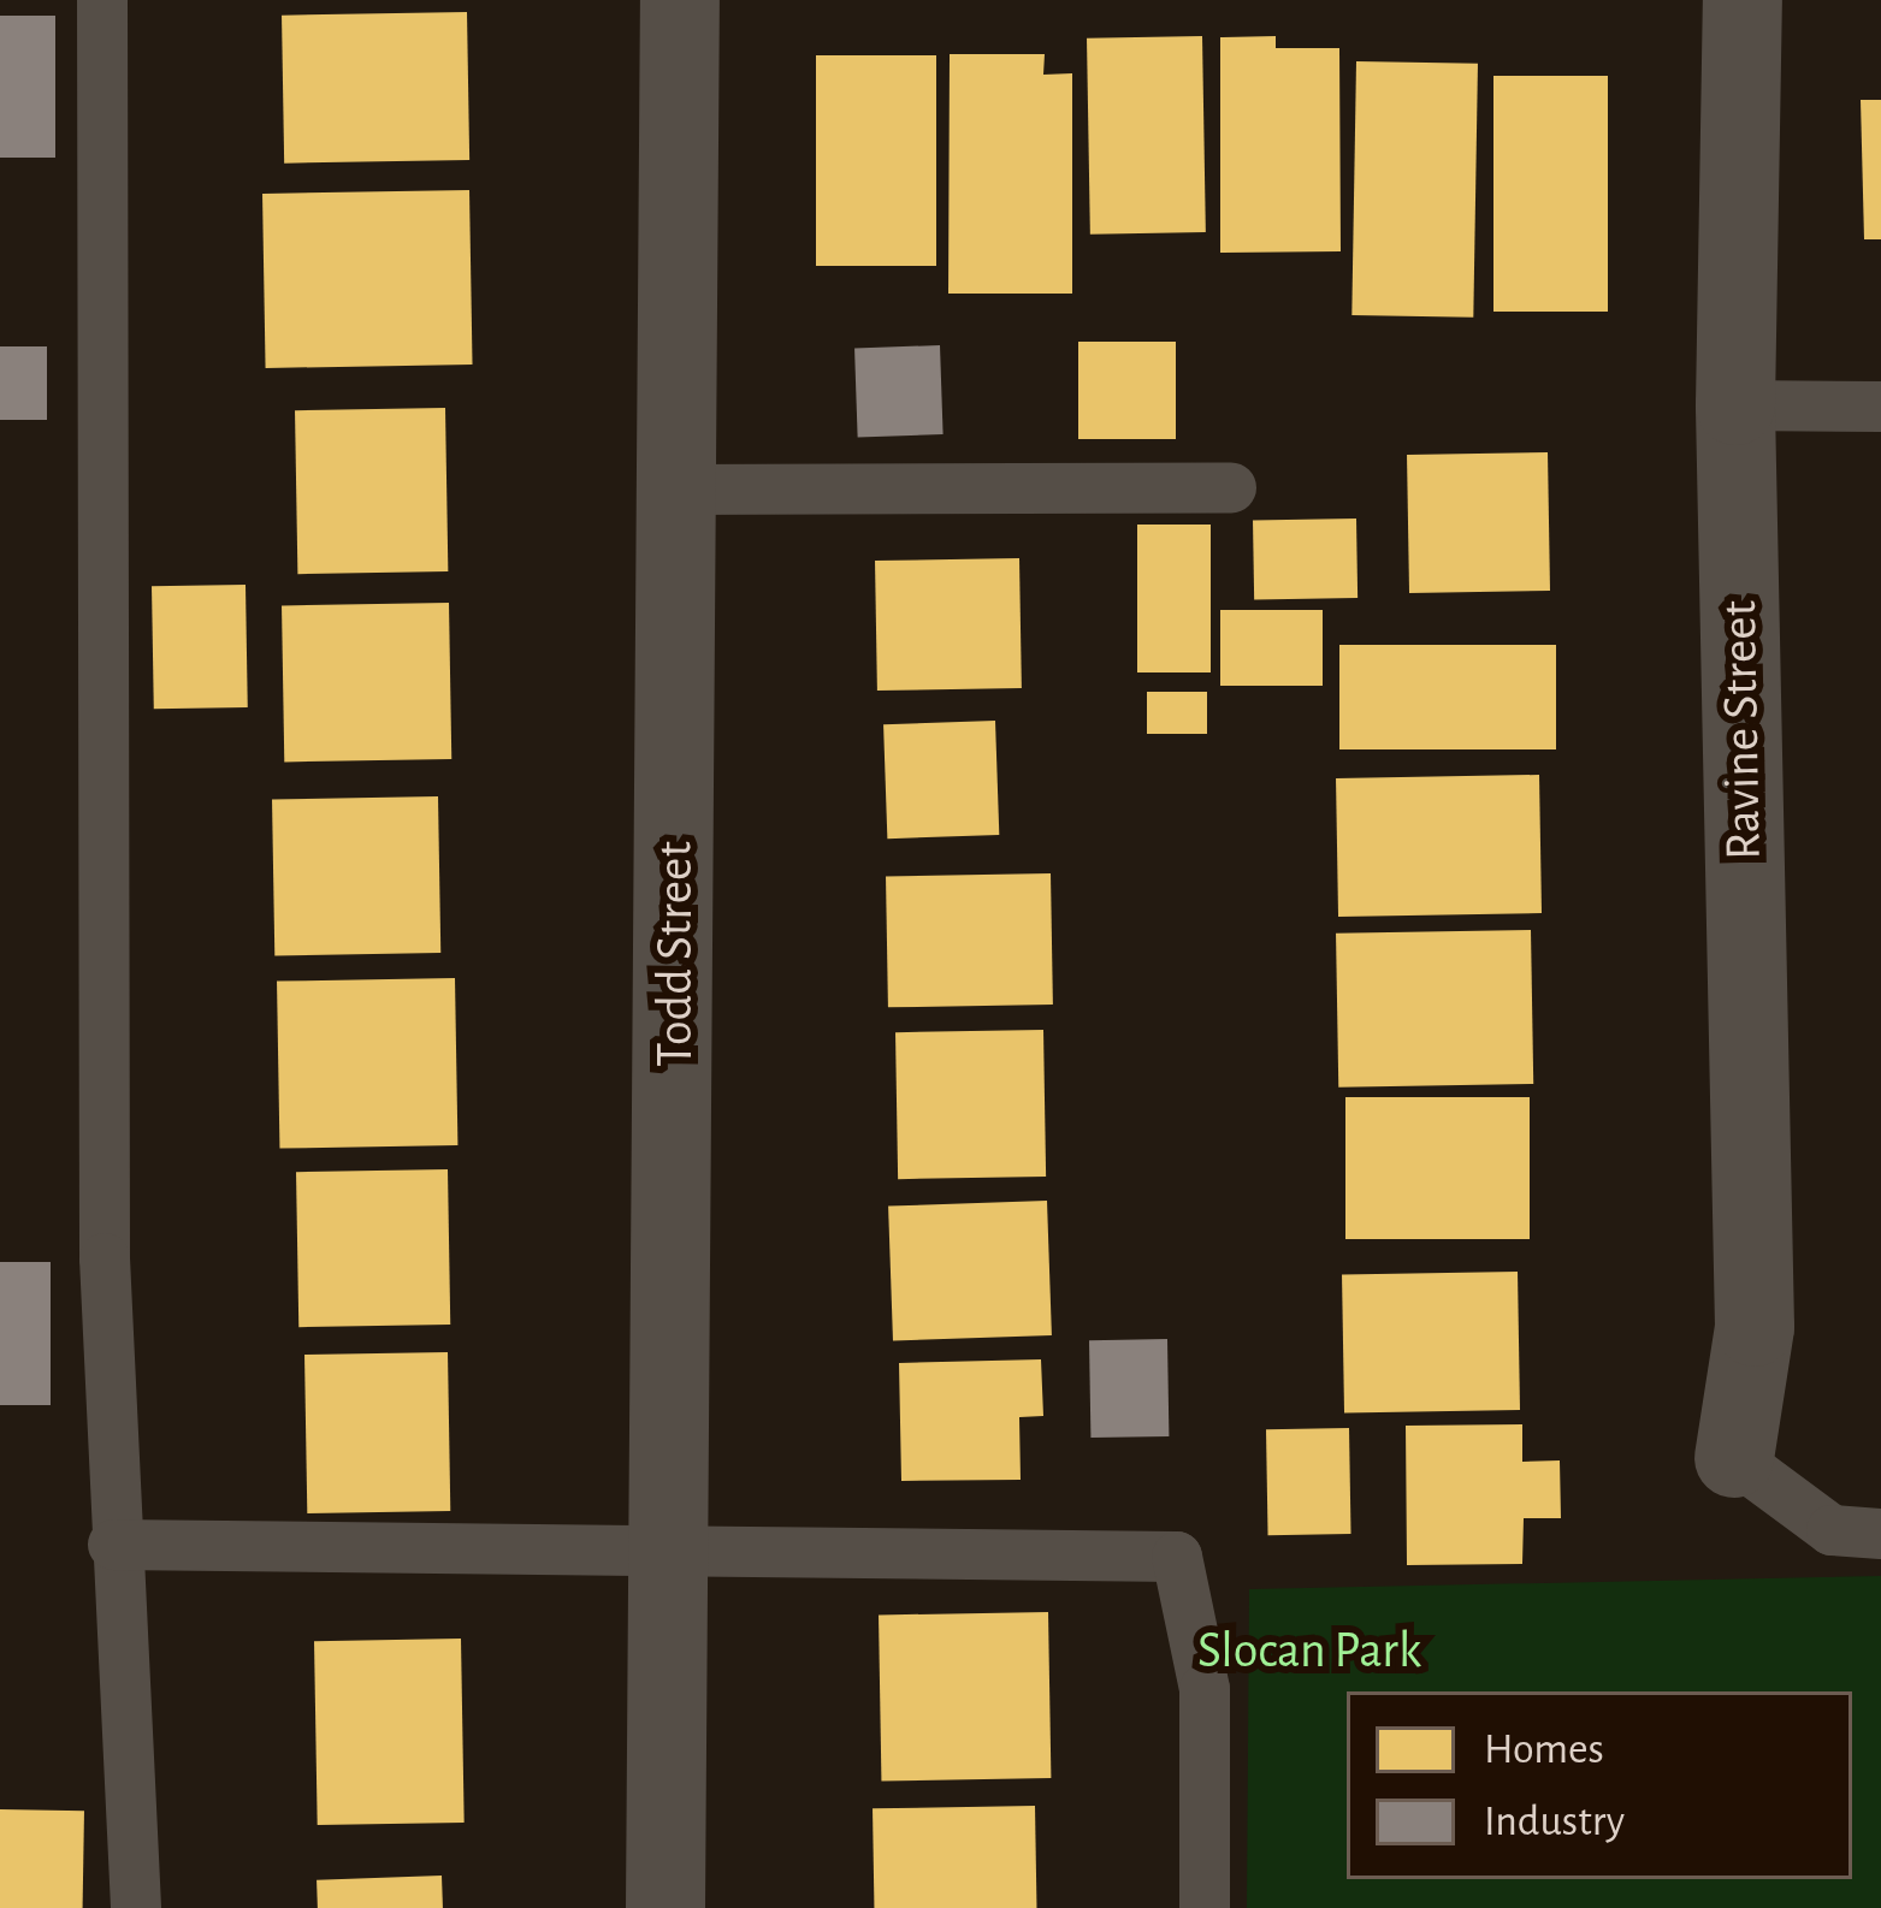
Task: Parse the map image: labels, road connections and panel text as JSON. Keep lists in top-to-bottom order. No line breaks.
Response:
{"streets":{"street":["Ravine Street","Todd Street"]},"parks":["Slocan Park"],"legend":["Homes","Industry"]}
